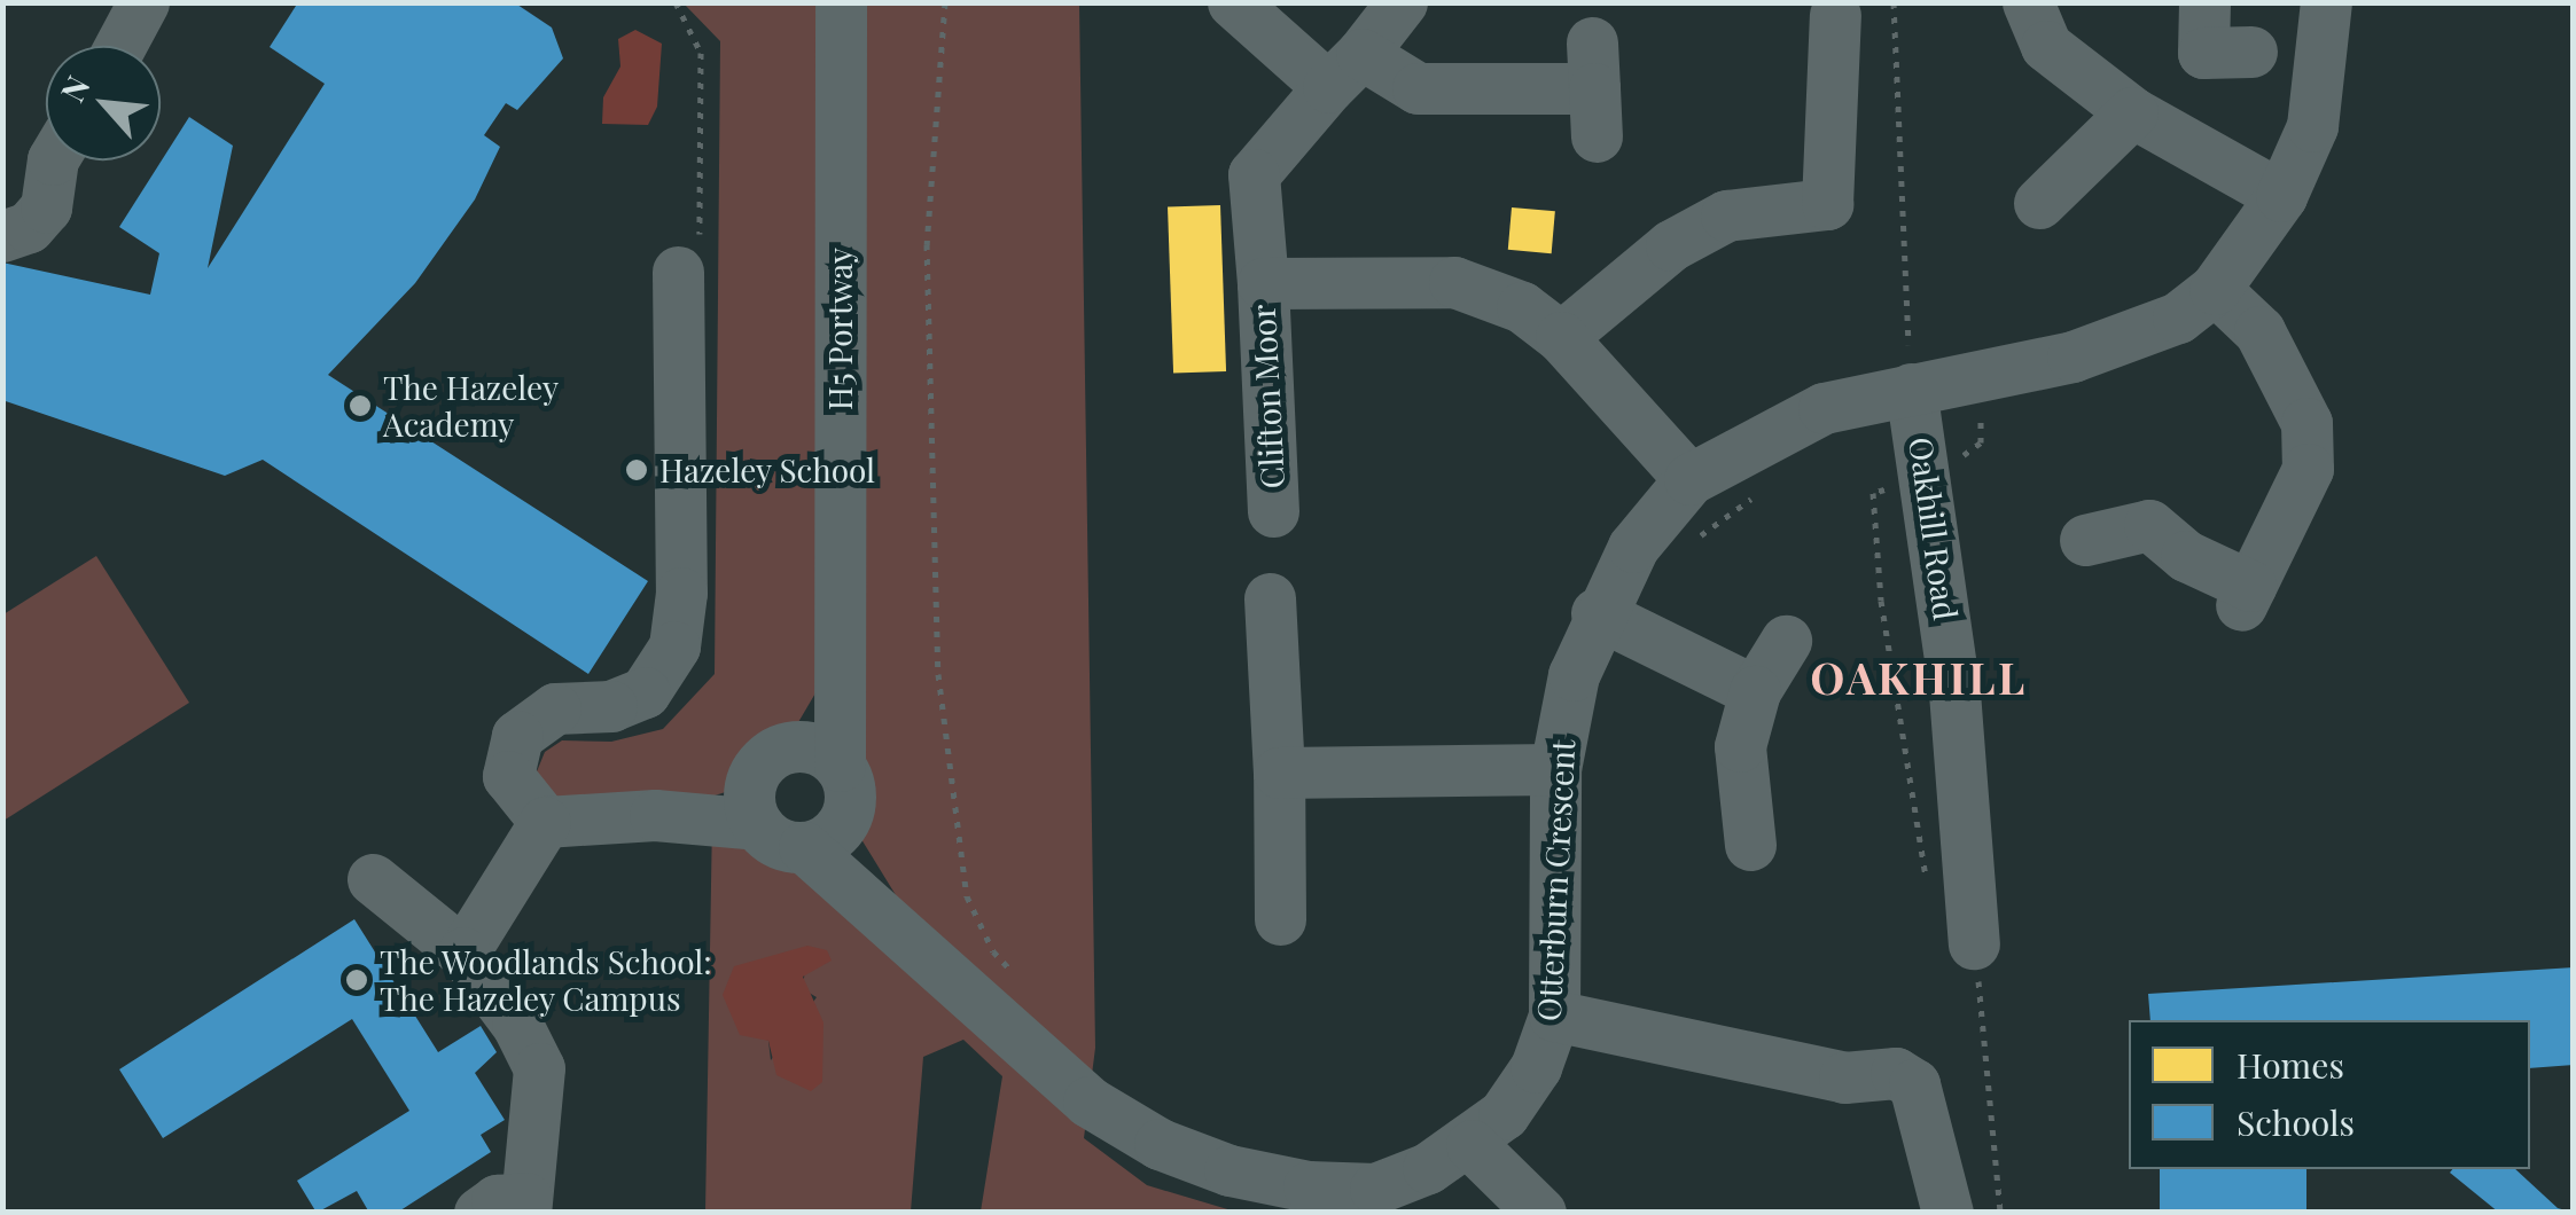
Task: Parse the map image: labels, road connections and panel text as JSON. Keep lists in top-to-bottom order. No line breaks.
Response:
{"streets":{"street":["H5 Portway","Clifton Moor","Oakhill Road","Otterburn Crescent"]},"crossings":[["H5 Portway","Otterburn Crescent"],["Clifton Moor","Otterburn Crescent"],["Oakhill Road","Otterburn Crescent"]],"districts":["OAKHILL"],"places":["The Hazeley Academy","Hazeley School","The Woodlands School: The Hazeley Campus"],"legend":["Homes","Schools"],"north":"top left"}
